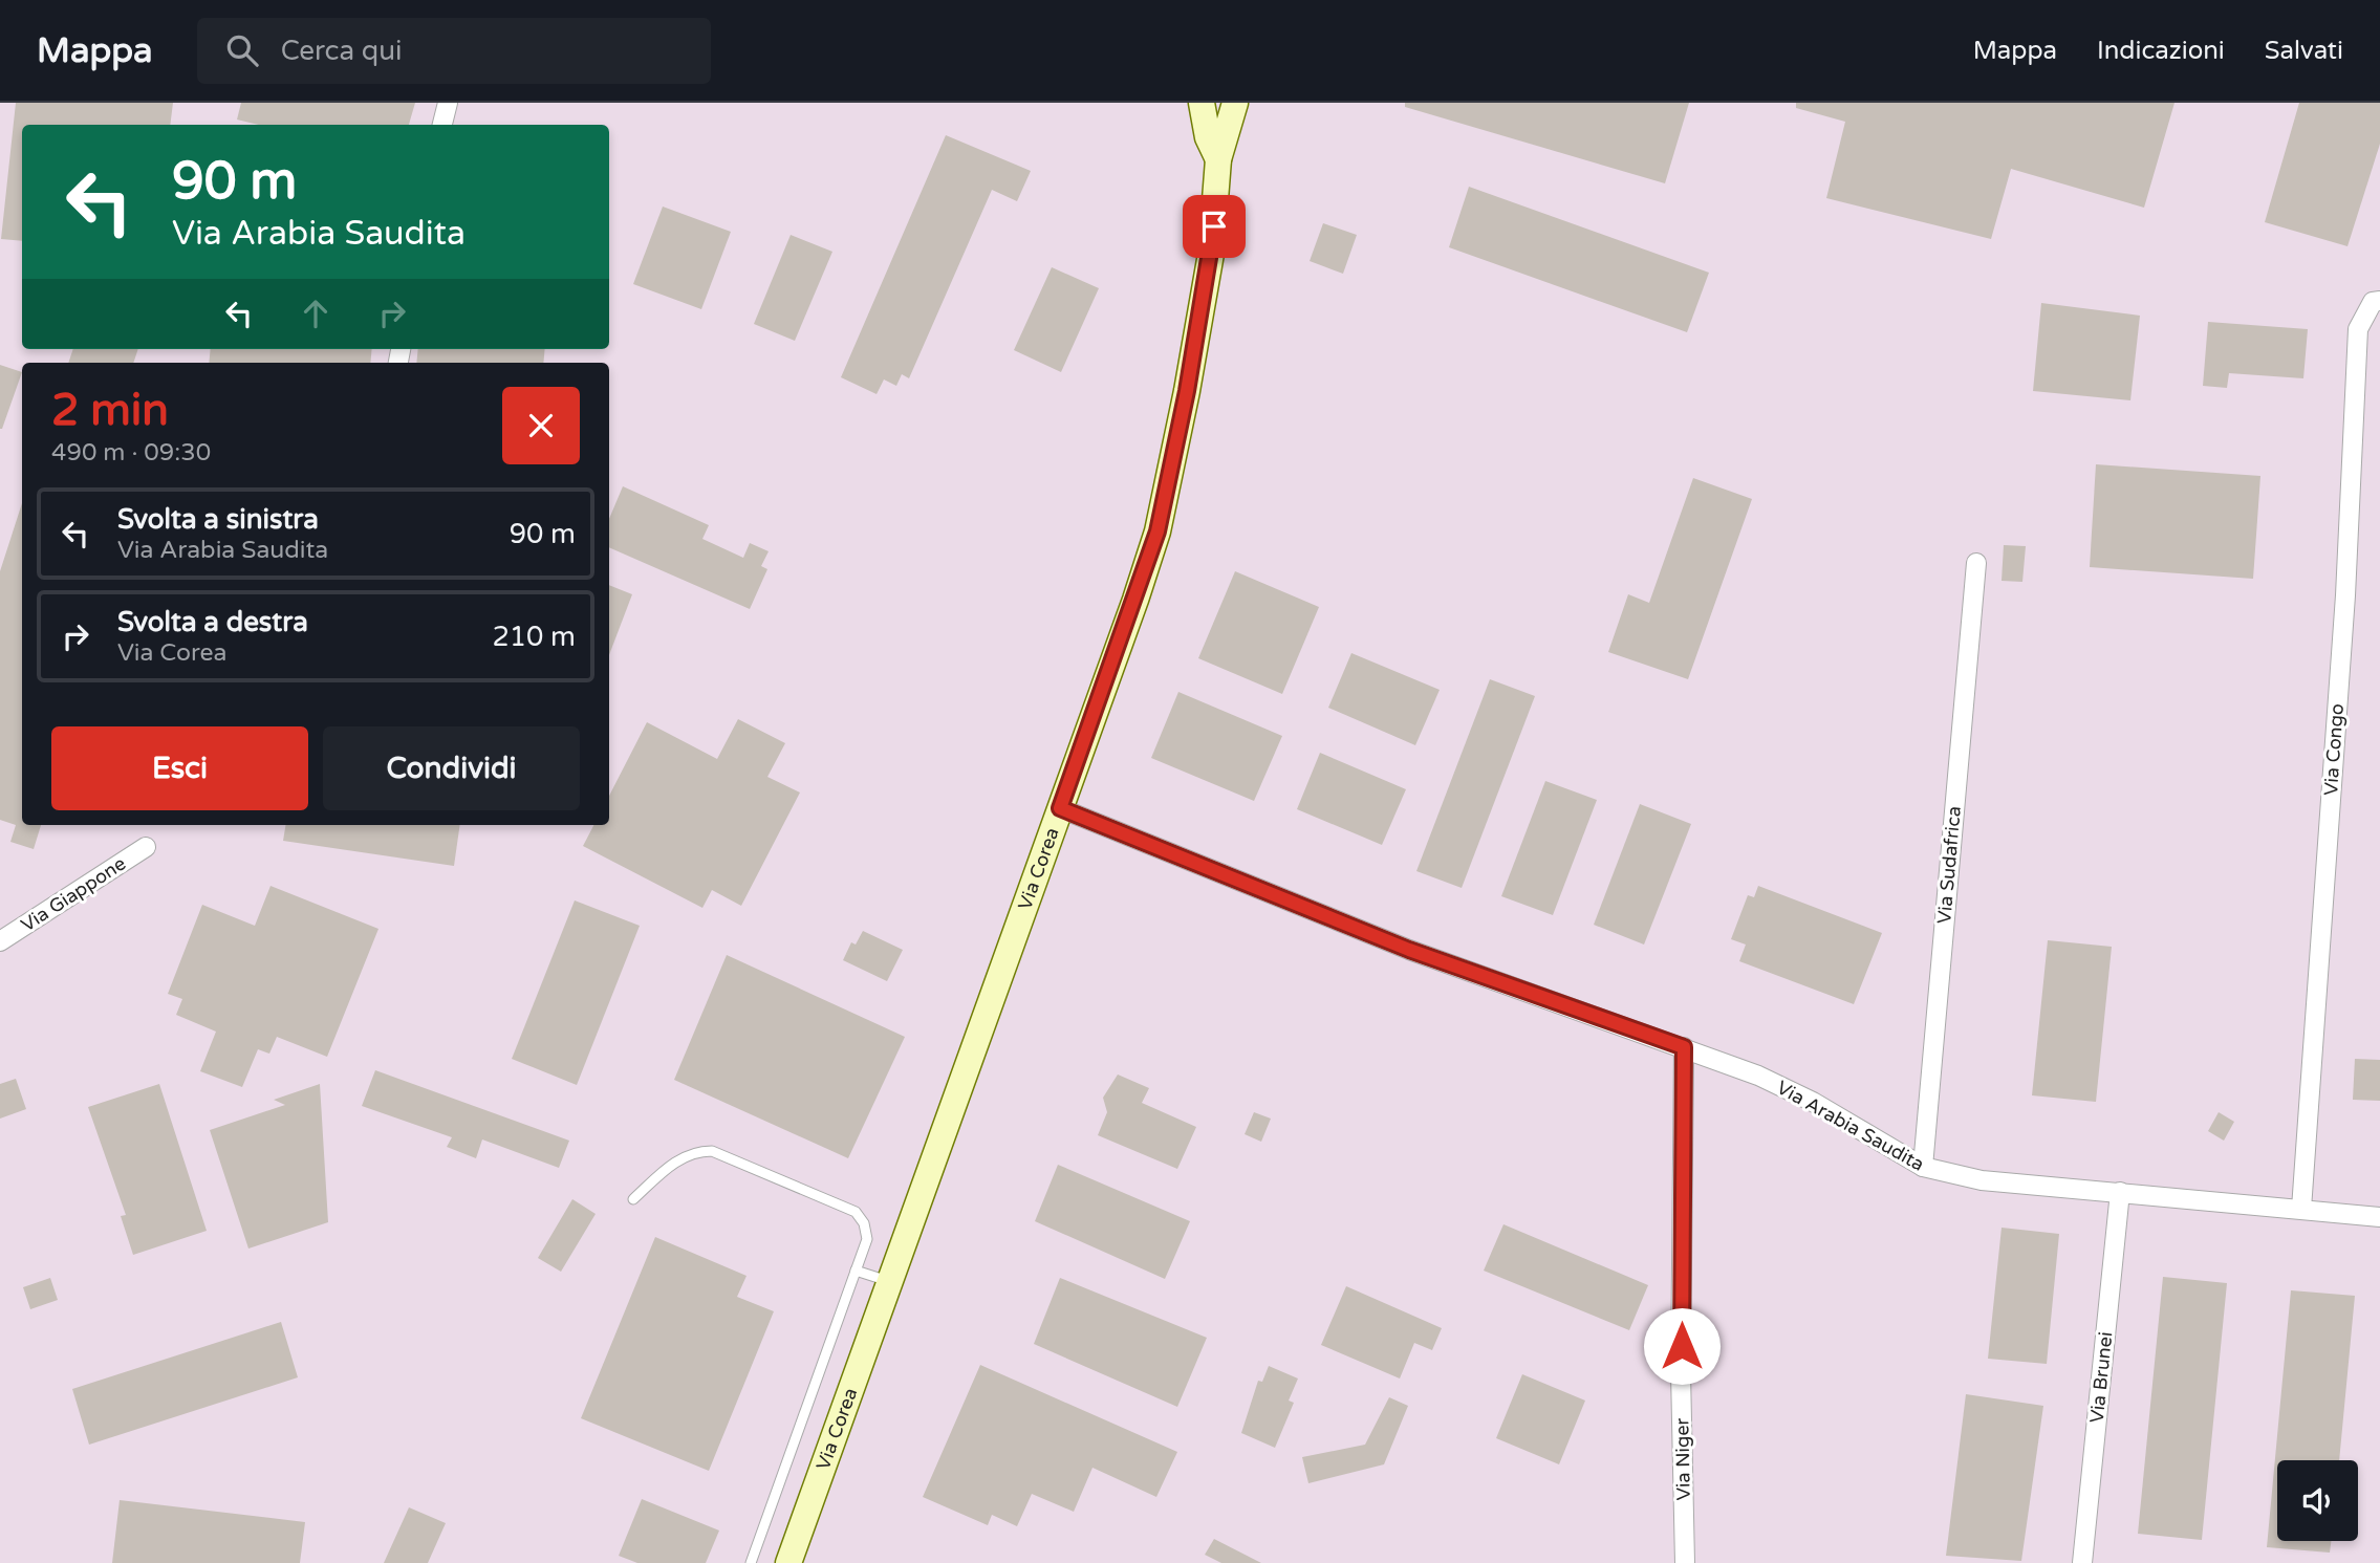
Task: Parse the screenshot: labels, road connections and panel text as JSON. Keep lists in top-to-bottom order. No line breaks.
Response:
{"streets":{"street":["Via Congo","Via Sudafrica","Via Corea","Via Giappone","Via Arabia Saudita","Via Brunei","Via Niger"]},"crossings":[["Via Congo","Via Arabia Saudita"],["Via Sudafrica","Via Arabia Saudita"],["Via Corea","Via Arabia Saudita"],["Via Arabia Saudita","Via Brunei"],["Via Arabia Saudita","Via Niger"]],"page":{"header":"Mappa","search":"Cerca qui","nav":["Mappa","Indicazioni","Salvati"],"turn":["90 m","Via Arabia Saudita"],"heading":["2 min","490 m · 09:30"],"list":[{"name":"Svolta a sinistra","note":"Via Arabia Saudita","value":"90 m"},{"name":"Svolta a destra","note":"Via Corea","value":"210 m"}],"buttons":["Esci","Condividi"]}}
